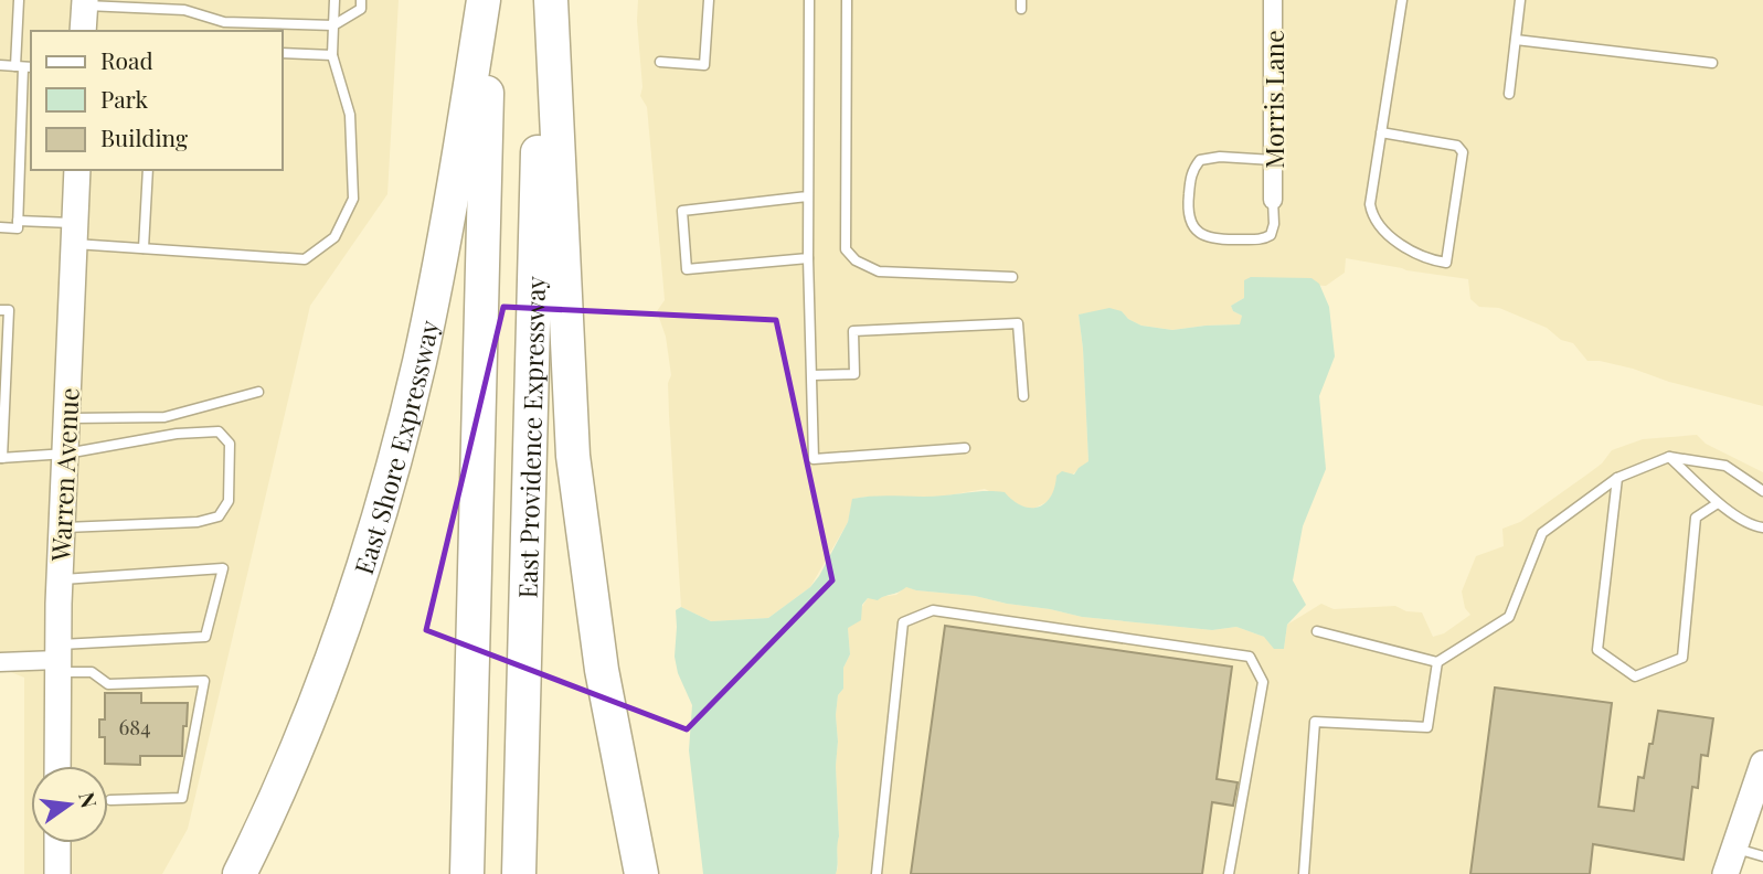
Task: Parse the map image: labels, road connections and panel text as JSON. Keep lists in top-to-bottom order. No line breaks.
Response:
{"streets":{"highway":["East Providence Expressway","East Shore Expressway"],"main road":["Warren Avenue"],"street":["Morris Lane"]},"house_numbers":["684"],"legend":["Road","Park","Building"],"north":"right"}
